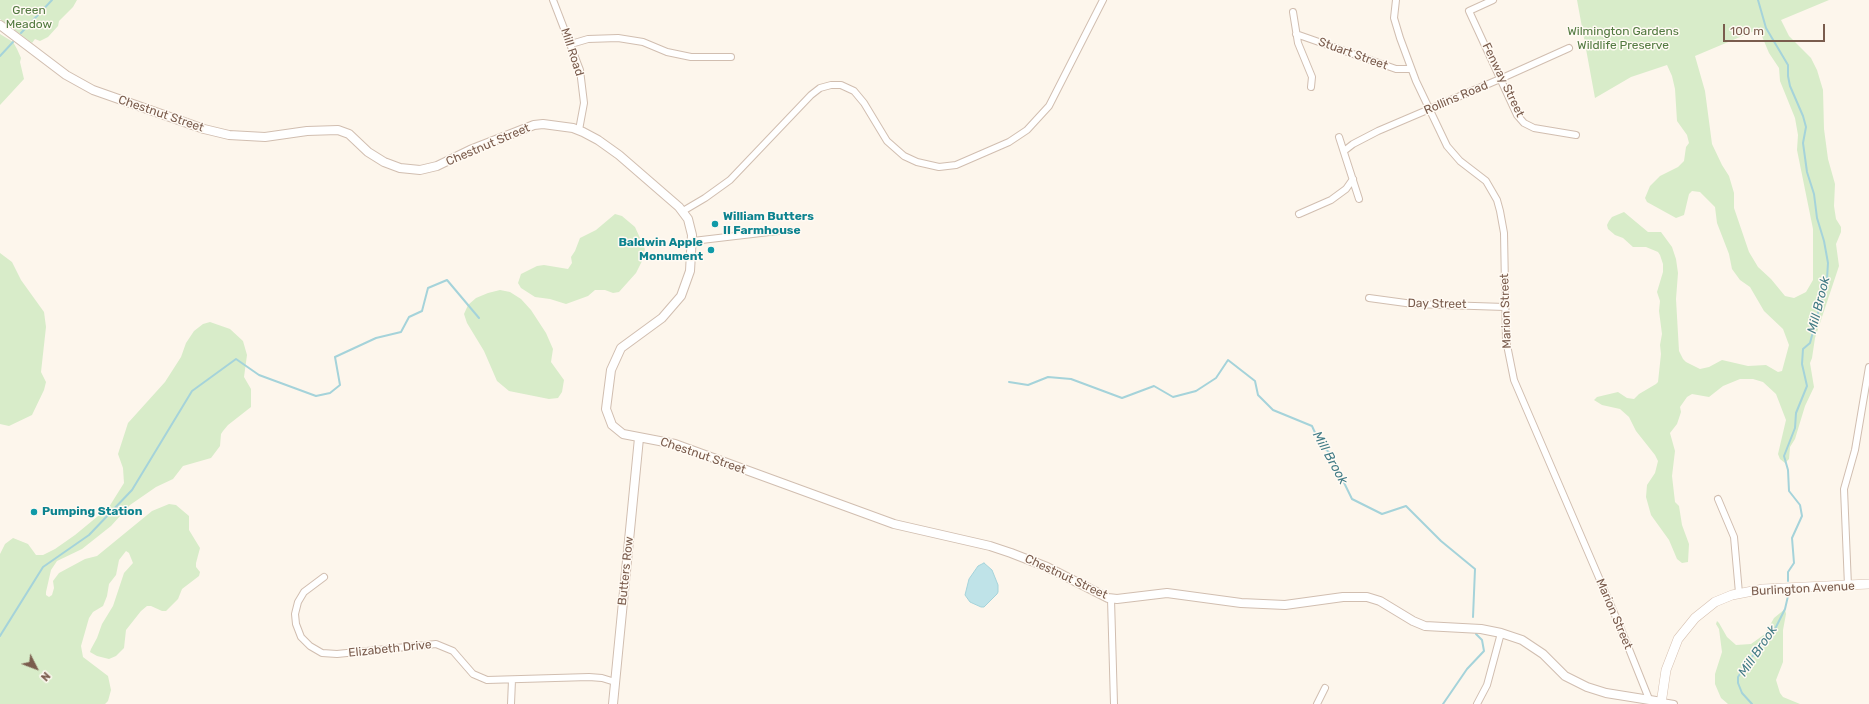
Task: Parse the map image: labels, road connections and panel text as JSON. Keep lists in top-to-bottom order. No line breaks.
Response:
{"streets":{"main road":["Burlington Avenue"],"street":["Mill Road","Stuart Street","Fenway Street","Rollins Road","Chestnut Street","Day Street","Marion Street","Butters Row","Elizabeth Drive"]},"crossings":[["Mill Road","Chestnut Street"],["Stuart Street","Marion Street"],["Fenway Street","Rollins Road"],["Rollins Road","Marion Street"],["Chestnut Street","Marion Street"],["Chestnut Street","Butters Row"],["Chestnut Street","Burlington Avenue"],["Day Street","Marion Street"],["Butters Row","Elizabeth Drive"]],"water":["Mill Brook"],"parks":["Green Meadow","Wilmington Gardens Wildlife Preserve"],"places":["William Butters II Farmhouse","Baldwin Apple Monument","Pumping Station"],"scale_bar":"100 m","north":"bottom right"}
